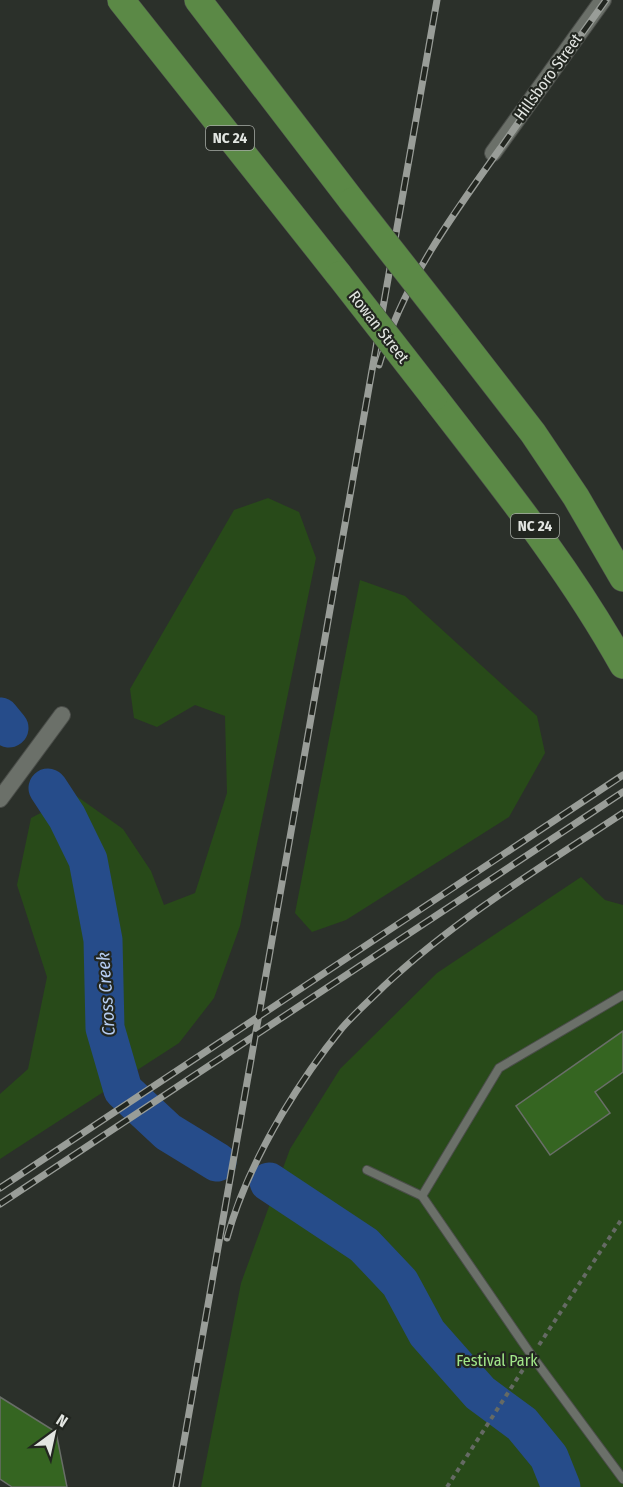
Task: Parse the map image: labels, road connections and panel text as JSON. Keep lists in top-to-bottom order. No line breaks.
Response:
{"streets":{"main road":["NC 24","Rowan Street"],"street":["Hillsboro Street"]},"water":["Cross Creek"],"parks":["Festival Park"],"north":"top right"}
